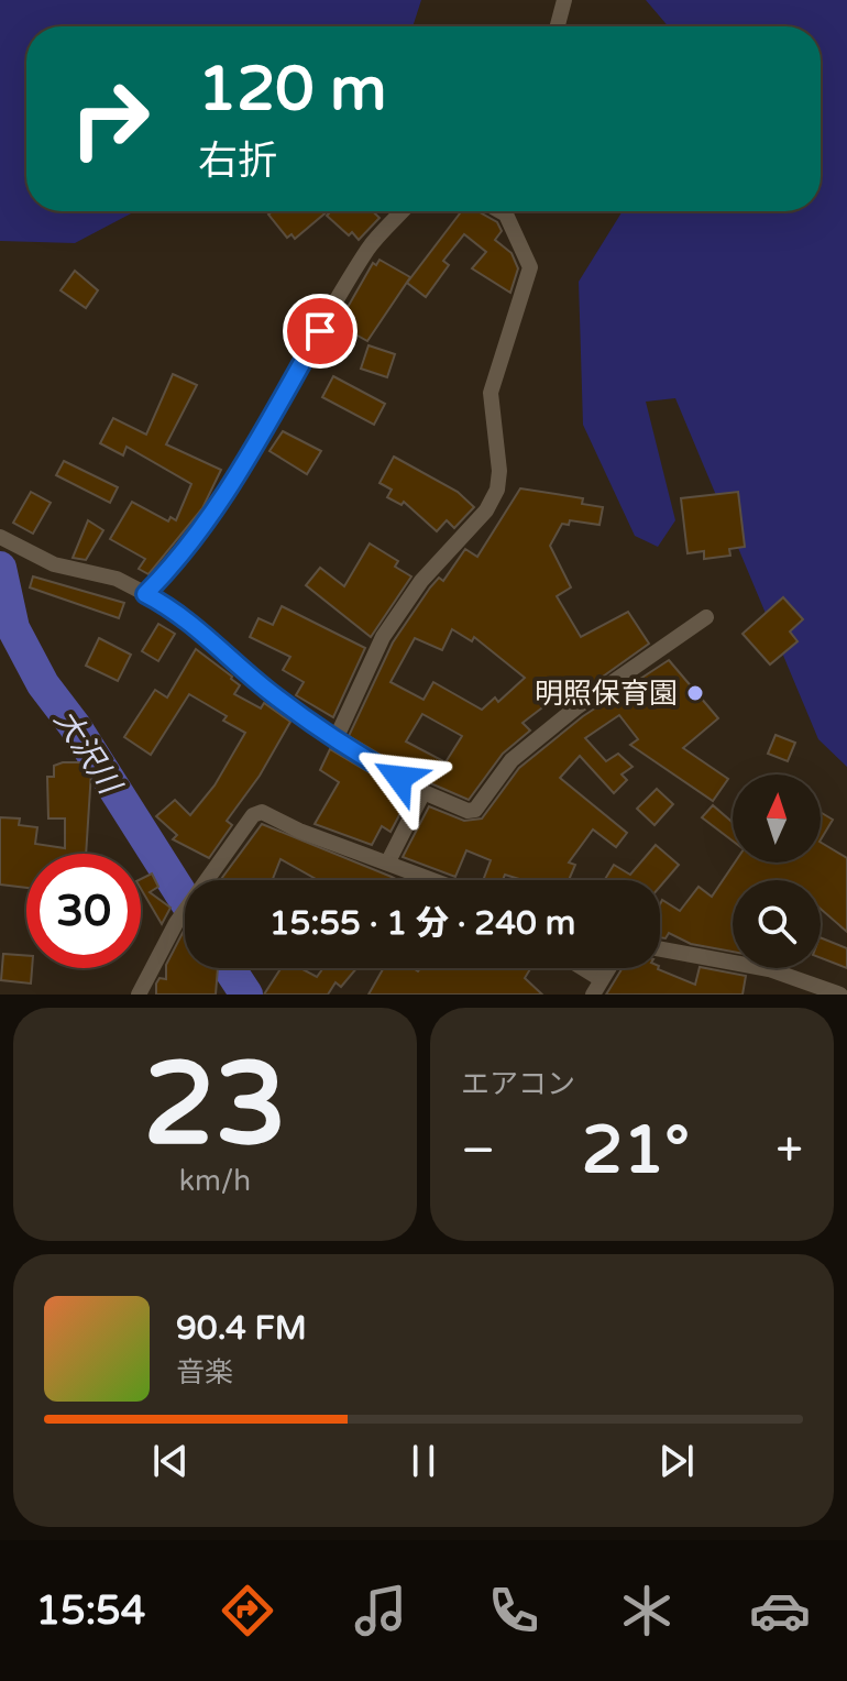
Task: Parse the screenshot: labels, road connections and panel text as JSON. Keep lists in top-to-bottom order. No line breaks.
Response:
{"water":["大沢川"],"places":["明照保育園"],"north":"top","page":{"turn":["120 m","右折"],"limit":"30","trip":"15:55 · 1 分 · 240 m","tile":[["23","km/h"],"エアコン"],"heat":["−","21°","+"],"song":["90.4 FM","音楽"],"tabs":"15:54"}}
